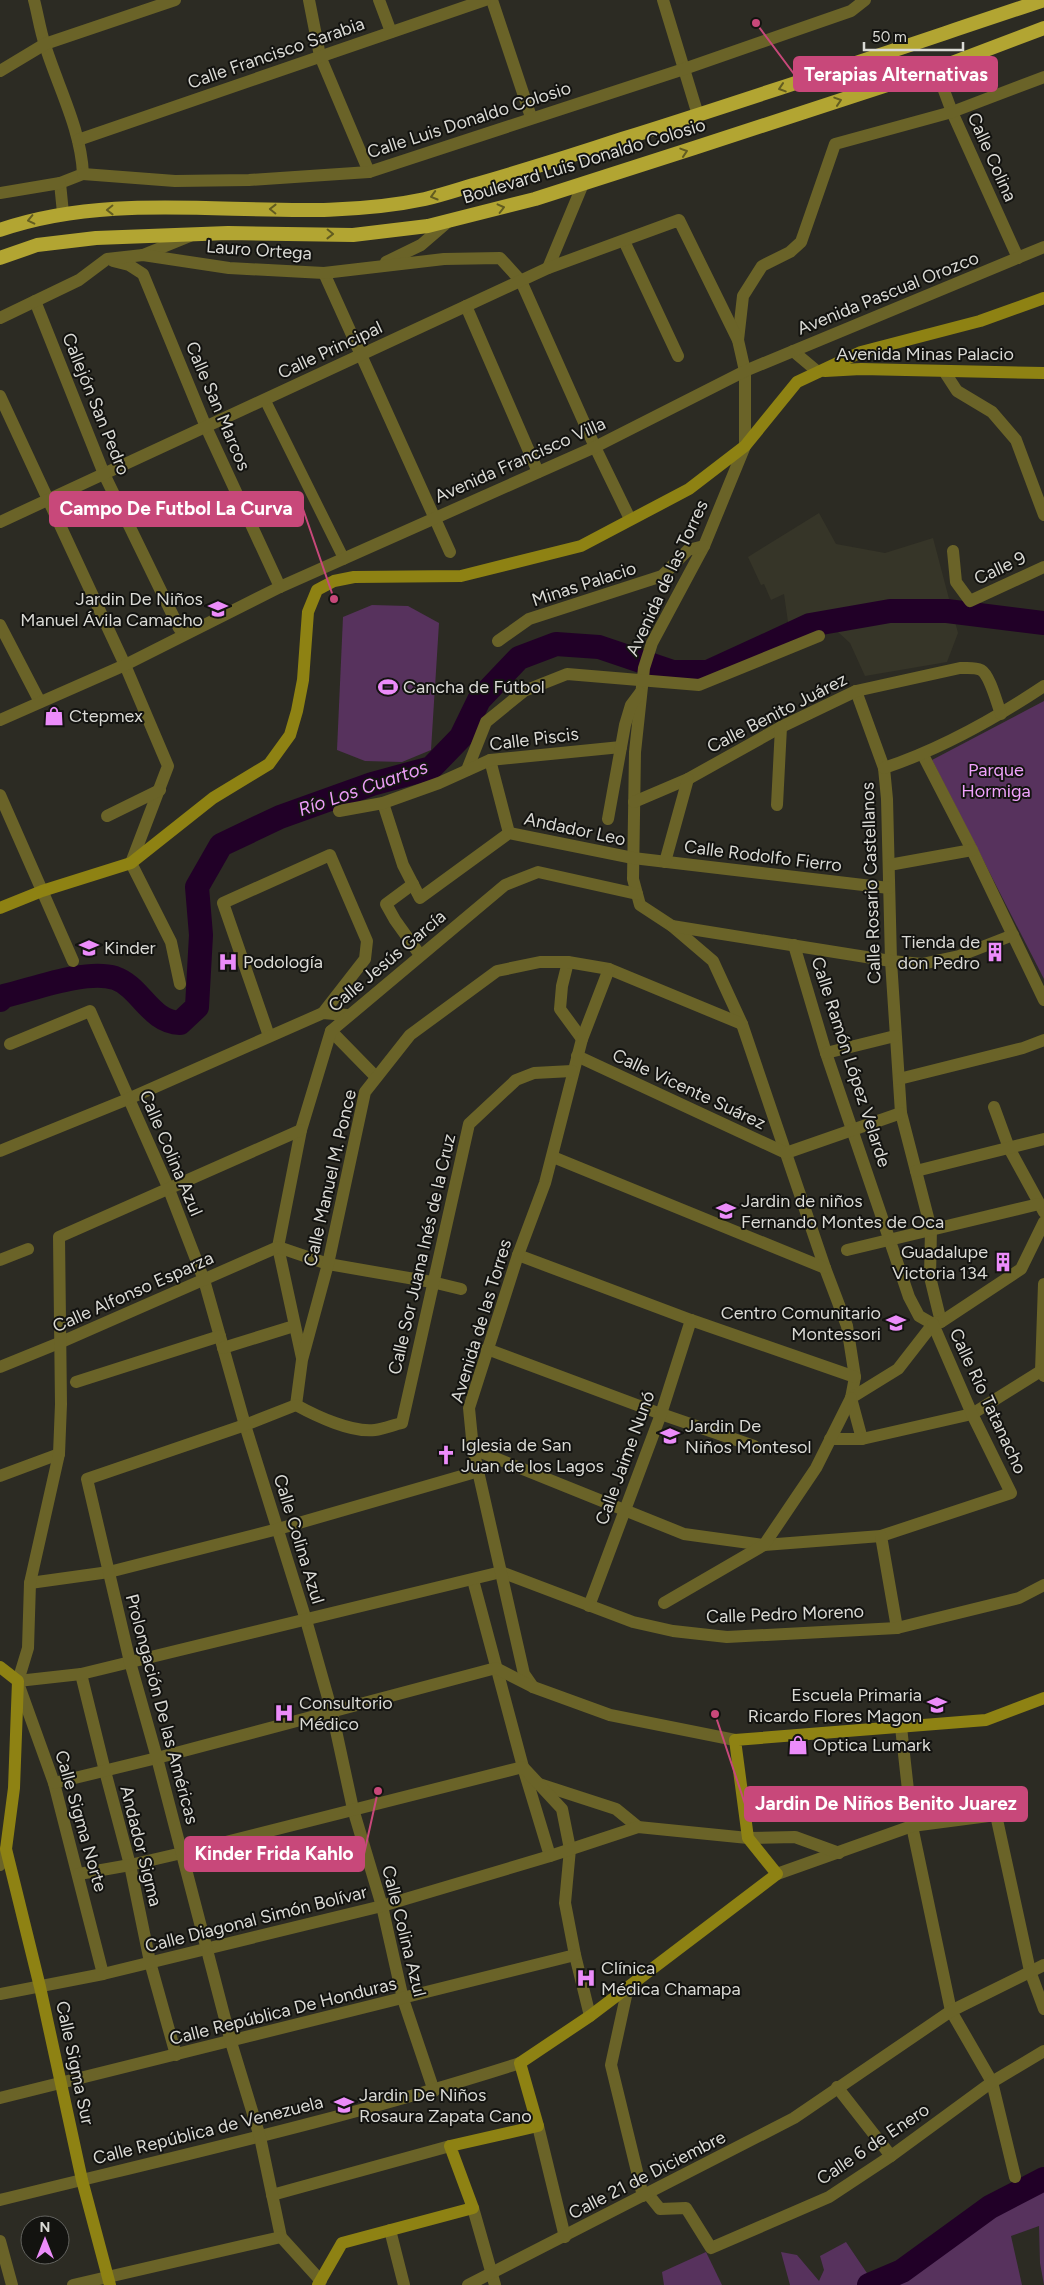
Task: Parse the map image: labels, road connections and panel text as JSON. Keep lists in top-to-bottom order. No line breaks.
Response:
{"streets":{"highway":["Boulevard Luis Donaldo Colosio"],"main road":["Avenida Minas Palacio","Calle Sigma Sur","Calle República de Venezuela"],"street":["Calle Francisco Sarabia","Calle Luis Donaldo Colosio","Calle Colina","Lauro Ortega","Avenida Pascual Orozco","Calle Principal","Callejón San Pedro","Calle San Marcos","Avenida Francisco Villa","Calle 9","Avenida de las Torres","Minas Palacio","Calle Benito Juárez","Calle Piscis","Andador Leo","Calle Rodolfo Fierro","Calle Rosario Castellanos","Calle Jesús García","Calle Ramón López Velarde","Calle Vicente Suárez","Calle Colina Azul","Calle Manuel M. Ponce","Calle Sor Juana Inés de la Cruz","Calle Alfonso Esparza","Calle Río Tatanacho","Calle Jaime Nunó","Calle Pedro Moreno","Prolongación De las Américas","Calle Sigma Norte","Andador Sigma","Calle Diagonal Simón Bolívar","Calle República De Honduras","Calle 6 de Enero","Calle 21 de Diciembre"]},"crossings":[["Calle Colina","Boulevard Luis Donaldo Colosio"],["Calle Colina","Avenida Pascual Orozco"],["Lauro Ortega","Calle Principal"],["Lauro Ortega","Callejón San Pedro"],["Lauro Ortega","Calle San Marcos"],["Avenida Pascual Orozco","Avenida Francisco Villa"],["Avenida Pascual Orozco","Avenida de las Torres"],["Calle Principal","Callejón San Pedro"],["Calle Principal","Calle San Marcos"],["Calle Principal","Avenida de las Torres"],["Avenida Minas Palacio","Avenida de las Torres"],["Calle San Marcos","Avenida Francisco Villa"],["Avenida Francisco Villa","Avenida de las Torres"],["Avenida de las Torres","Minas Palacio"],["Avenida de las Torres","Calle Benito Juárez"],["Avenida de las Torres","Andador Leo"],["Avenida de las Torres","Calle Rodolfo Fierro"],["Avenida de las Torres","Calle Jesús García"],["Avenida de las Torres","Calle Vicente Suárez"],["Avenida de las Torres","Calle Manuel M. Ponce"],["Avenida de las Torres","Calle Sor Juana Inés de la Cruz"],["Avenida de las Torres","Calle Pedro Moreno"],["Calle Benito Juárez","Calle Rosario Castellanos"],["Calle Piscis","Andador Leo"],["Andador Leo","Calle Rodolfo Fierro"],["Calle Rodolfo Fierro","Calle Rosario Castellanos"],["Calle Rosario Castellanos","Calle Ramón López Velarde"],["Calle Rosario Castellanos","Calle Río Tatanacho"],["Calle Jesús García","Calle Manuel M. Ponce"],["Calle Jesús García","Calle Alfonso Esparza"],["Calle Ramón López Velarde","Calle Río Tatanacho"],["Calle Colina Azul","Calle Alfonso Esparza"],["Calle Colina Azul","Prolongación De las Américas"],["Calle Colina Azul","Calle Diagonal Simón Bolívar"],["Calle Colina Azul","Calle República De Honduras"],["Calle Colina Azul","Calle República de Venezuela"],["Calle Manuel M. Ponce","Calle Sor Juana Inés de la Cruz"],["Calle Jaime Nunó","Calle Pedro Moreno"],["Prolongación De las Américas","Calle Diagonal Simón Bolívar"],["Prolongación De las Américas","Calle República De Honduras"],["Prolongación De las Américas","Calle República de Venezuela"],["Calle Sigma Norte","Calle Diagonal Simón Bolívar"],["Andador Sigma","Calle Diagonal Simón Bolívar"],["Andador Sigma","Calle República De Honduras"],["Calle Diagonal Simón Bolívar","Calle Sigma Sur"],["Calle República De Honduras","Calle Sigma Sur"],["Calle Sigma Sur","Calle República de Venezuela"],["Calle 6 de Enero","Calle 21 de Diciembre"]],"water":["Río Los Cuartos"],"parks":["Parque Hormiga"],"places":{"other":["Terapias Alternativas","Campo De Futbol La Curva","Jardin De Niños Benito Juarez","Kinder Frida Kahlo"],"school or university":["Jardin De Niños Manuel Ávila Camacho","Kinder","Jardin de niños Fernando Montes de Oca","Centro Comunitario Montessori","Jardin De Niños Montesol","Escuela Primaria Ricardo Flores Magon","Jardin De Niños Rosaura Zapata Cano"],"sports":["Cancha de Fútbol"],"shop":["Ctepmex","Optica Lumark"],"building":["Tienda de don Pedro","Guadalupe Victoria 134"],"hospital":["Podología","Consultorio Médico","Clínica Médica Chamapa"],"church":["Iglesia de San Juan de los Lagos"]},"scale_bar":"50 m","north":"top"}
